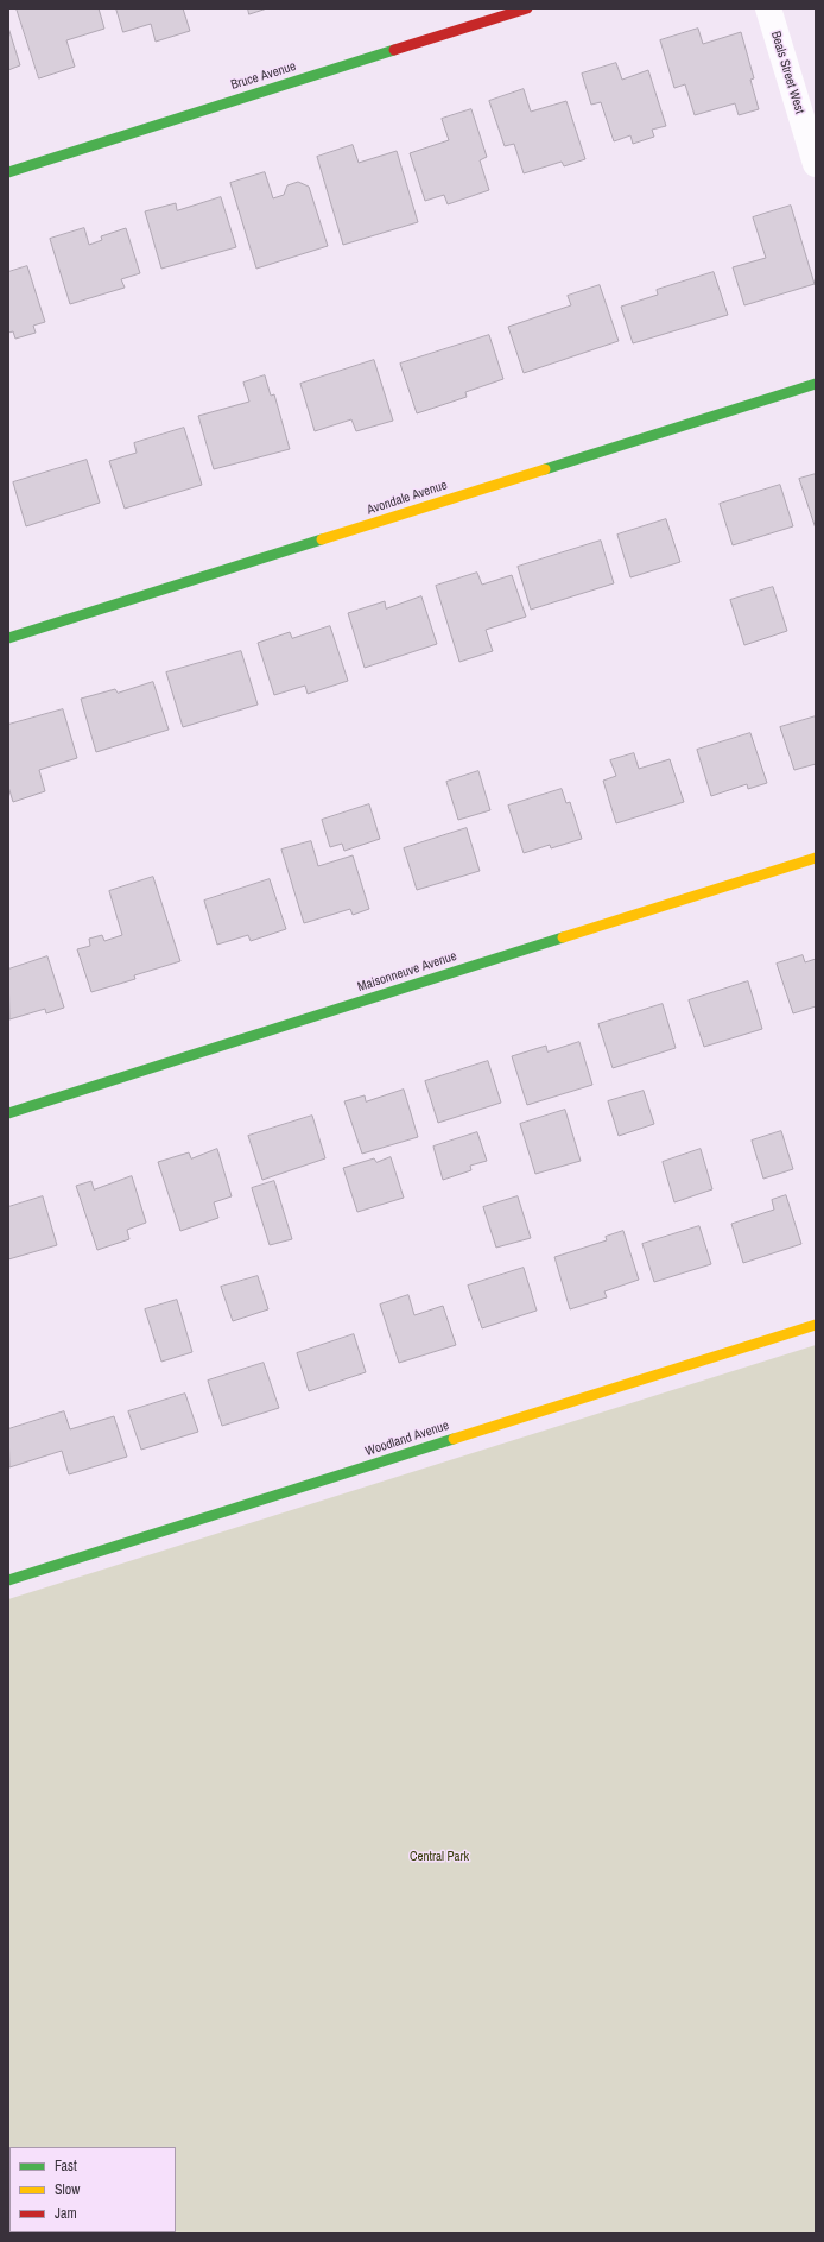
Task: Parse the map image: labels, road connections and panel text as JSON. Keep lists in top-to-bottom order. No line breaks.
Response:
{"streets":{"street":["Beals Street West","Bruce Avenue","Avondale Avenue","Maisonneuve Avenue","Woodland Avenue"]},"parks":["Central Park"],"legend":["Fast","Slow","Jam"]}
